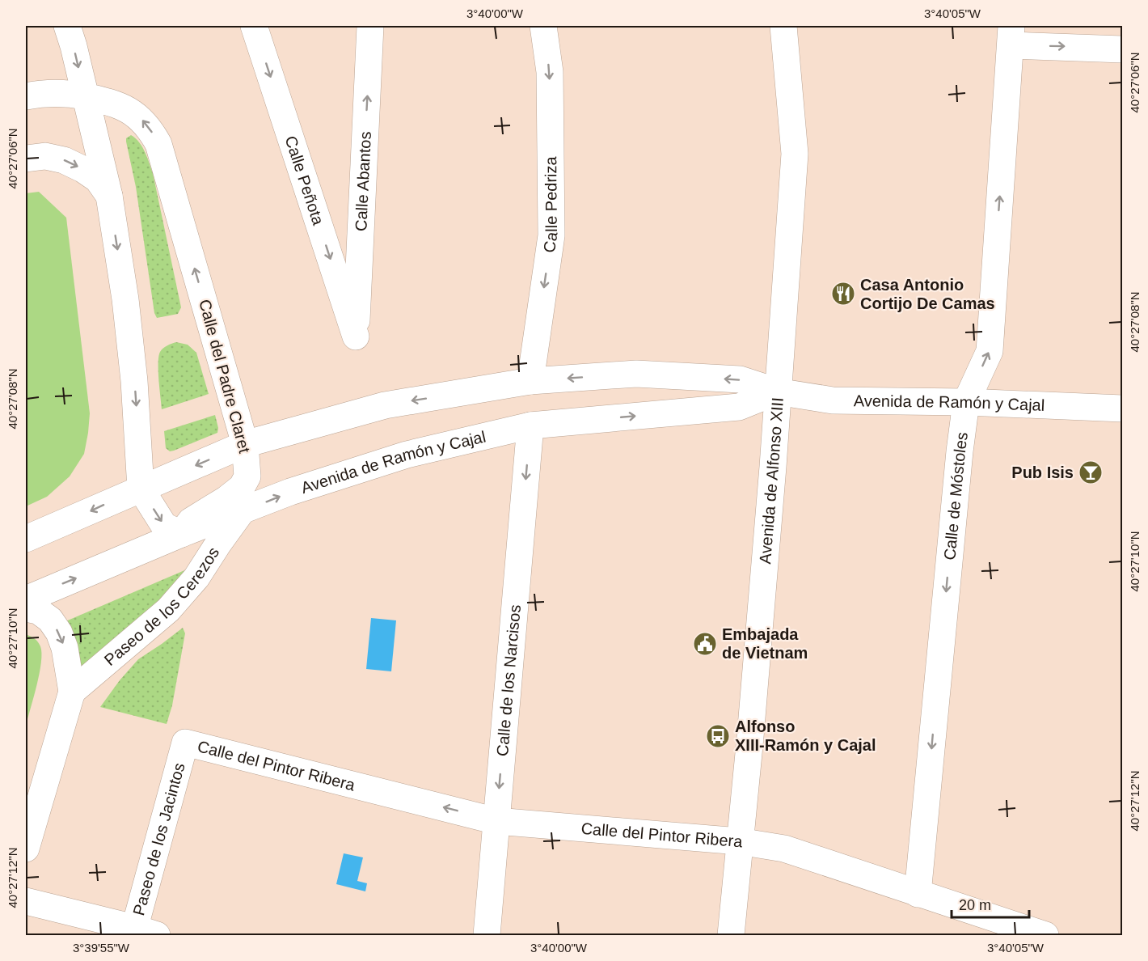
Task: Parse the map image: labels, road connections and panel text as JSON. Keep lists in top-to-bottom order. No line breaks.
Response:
{"streets":{"main road":["Calle Peñota","Calle Abantos","Calle Pedriza","Calle del Padre Claret","Avenida de Ramón y Cajal","Avenida de Alfonso XIII","Calle de Móstoles","Paseo de los Cerezos","Calle de los Narcisos","Calle del Pintor Ribera","Paseo de los Jacintos"]},"crossings":[["Calle Peñota","Calle Abantos"],["Calle Pedriza","Avenida de Ramón y Cajal"],["Calle del Padre Claret","Avenida de Ramón y Cajal"],["Avenida de Ramón y Cajal","Avenida de Alfonso XIII"],["Avenida de Ramón y Cajal","Calle de Móstoles"],["Avenida de Ramón y Cajal","Paseo de los Cerezos"],["Avenida de Ramón y Cajal","Calle de los Narcisos"],["Avenida de Alfonso XIII","Calle del Pintor Ribera"],["Calle de Móstoles","Calle del Pintor Ribera"],["Calle de los Narcisos","Calle del Pintor Ribera"],["Calle del Pintor Ribera","Paseo de los Jacintos"]],"one_way":["Calle Abantos","Calle Pedriza","Calle de los Narcisos","Calle del Pintor Ribera"],"places":{"restaurant":["Casa Antonio Cortijo De Camas"],"bar":["Pub Isis"],"public building":["Embajada de Vietnam"],"bus stop":["Alfonso XIII-Ramón y Cajal"]},"scale_bar":"20 m","coordinates":["3°40'00\"W","3°40'05\"W","40°27'06\"N","40°27'08\"N","40°27'10\"N","40°27'12\"N","3°39'55\"W"]}
